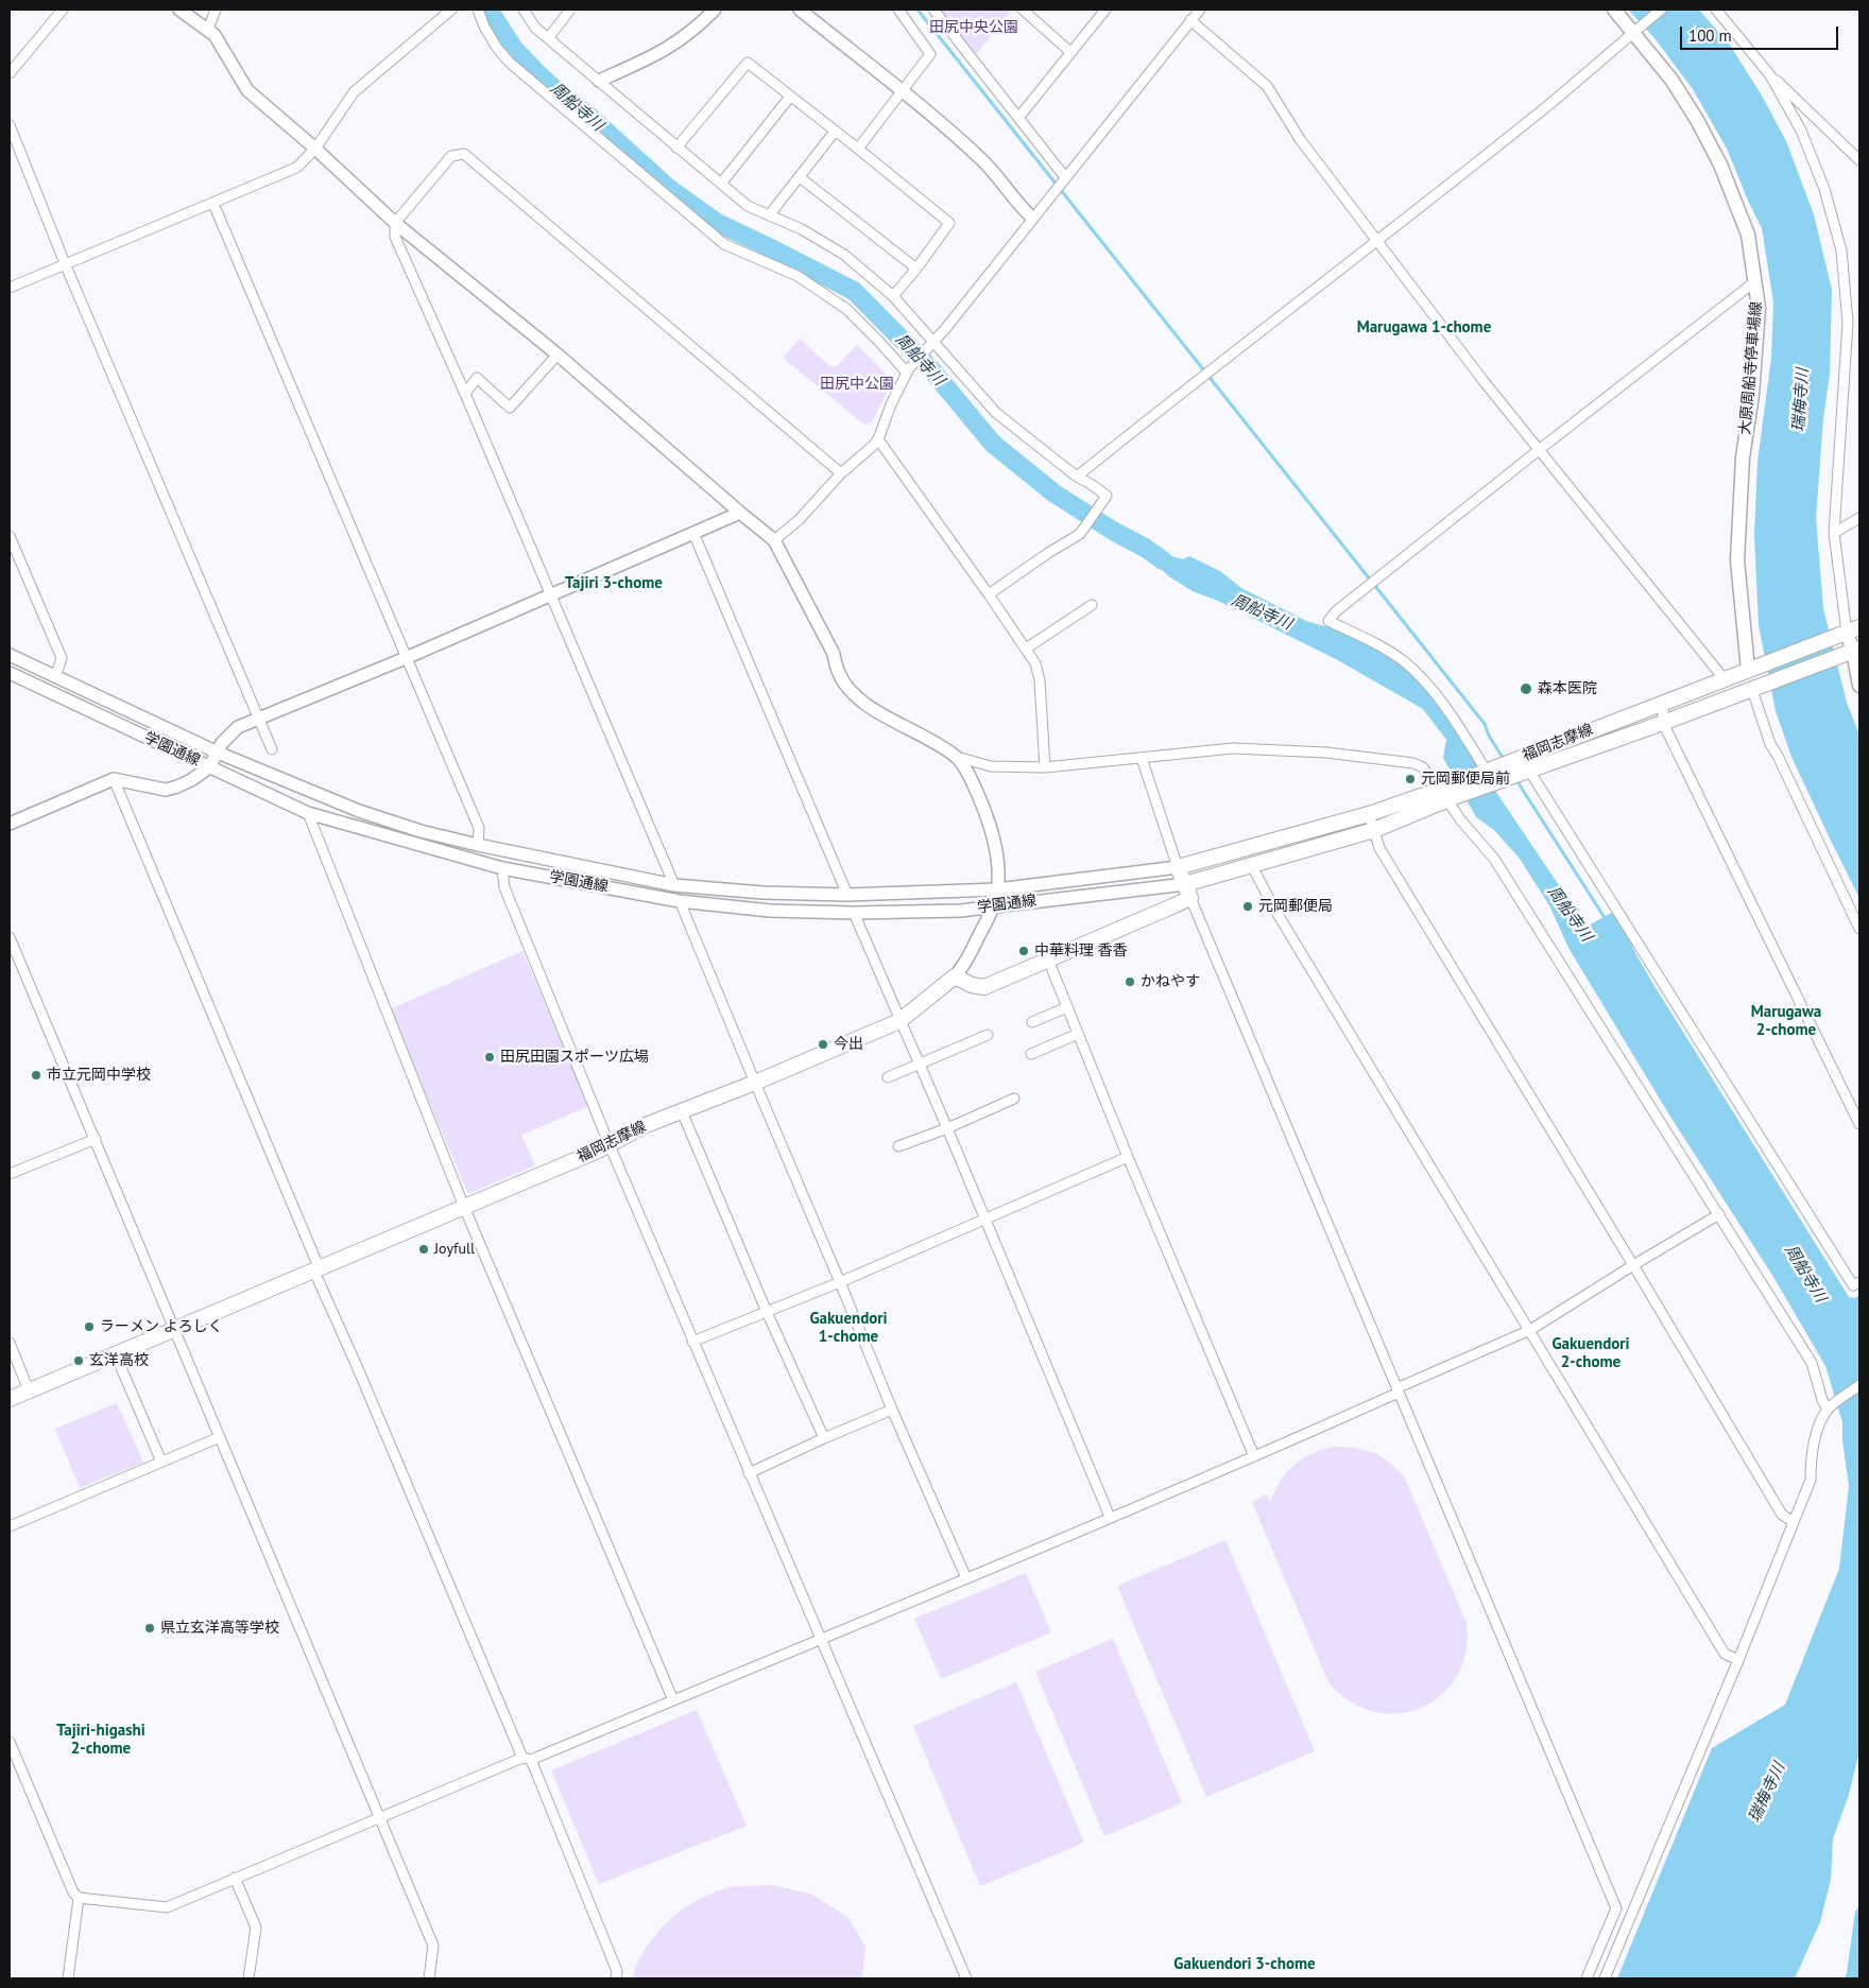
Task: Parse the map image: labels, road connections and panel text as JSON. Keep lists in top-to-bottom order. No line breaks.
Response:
{"streets":{"main road":["大原周船寺停車場線","福岡志摩線"],"street":["学園通線"]},"crossings":[["大原周船寺停車場線","福岡志摩線"],["福岡志摩線","学園通線"]],"districts":["Marugawa 1-chome","Tajiri 3-chome","Marugawa 2-chome","Gakuendori 1-chome","Gakuendori 2-chome","Tajiri-higashi 2-chome","Gakuendori 3-chome"],"water":["周船寺川","瑞梅寺川"],"parks":["田尻中央公園","田尻中公園"],"places":["森本医院","元岡郵便局前","元岡郵便局","中華料理 香香","かねやす","今出","田尻田園スポーツ広場","市立元岡中学校","Joyfull","ラーメン よろしく","玄洋高校","県立玄洋高等学校"],"scale_bar":"100 m"}
